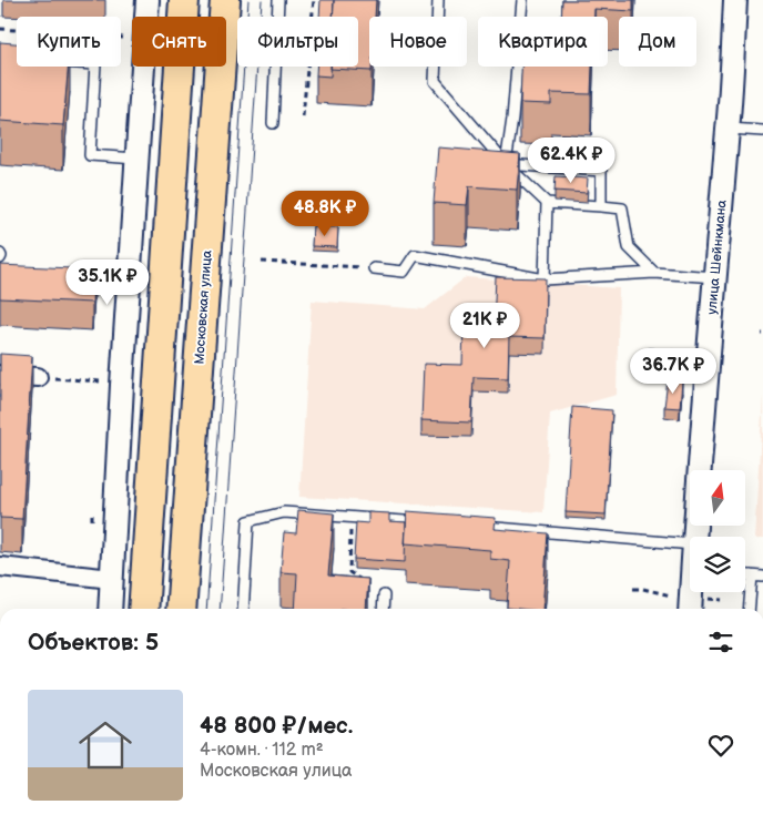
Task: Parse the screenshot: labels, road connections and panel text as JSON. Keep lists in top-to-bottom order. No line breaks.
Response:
{"streets":{"main road":["Московская улица"],"street":["улица Шейнкмана"]},"north":"top","page":{"chip":["Купить","Снять","Фильтры","Новое","Квартира","Дом"],"price":["62.4K ₽","48.8K ₽","35.1K ₽","21K ₽","36.7K ₽"],"heading":"Объектов: 5","list":[{"name":"48 800 ₽/мес.","note":"4-комн. · 112 m² · Московская улица"}]}}
